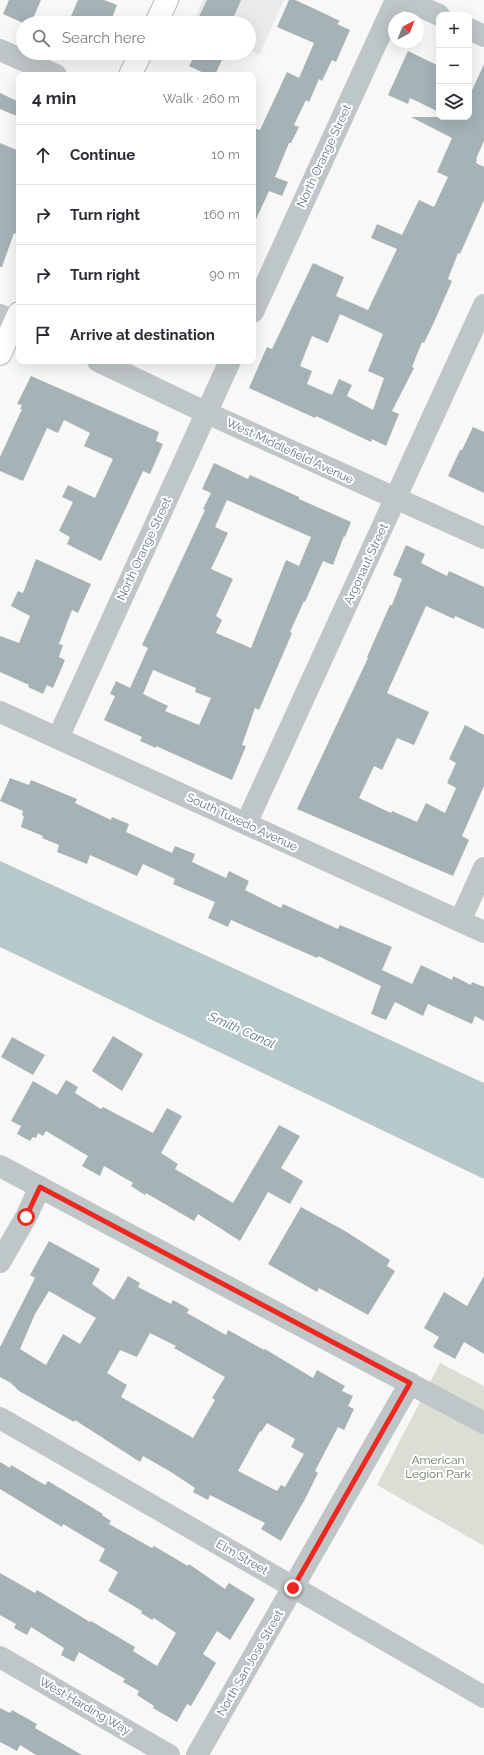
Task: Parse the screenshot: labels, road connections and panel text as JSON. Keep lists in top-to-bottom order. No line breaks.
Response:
{"streets":{"street":["North Orange Street","West Middlefield Avenue","Argonaut Street","South Tuxedo Avenue","Elm Street","North San Jose Street","West Harding Way"]},"crossings":[["North Orange Street","West Middlefield Avenue"],["North Orange Street","South Tuxedo Avenue"],["West Middlefield Avenue","Argonaut Street"],["Argonaut Street","South Tuxedo Avenue"],["Elm Street","North San Jose Street"]],"water":["Smith Canal"],"parks":["American Legion Park"],"north":"top right","page":{"map_buttons":["+","−"],"search":"Search here","heading":["4 min","Walk · 260 m"],"list":[["Continue","10 m"],["Turn right","160 m"],["Turn right","90 m"],"Arrive at destination"]}}
